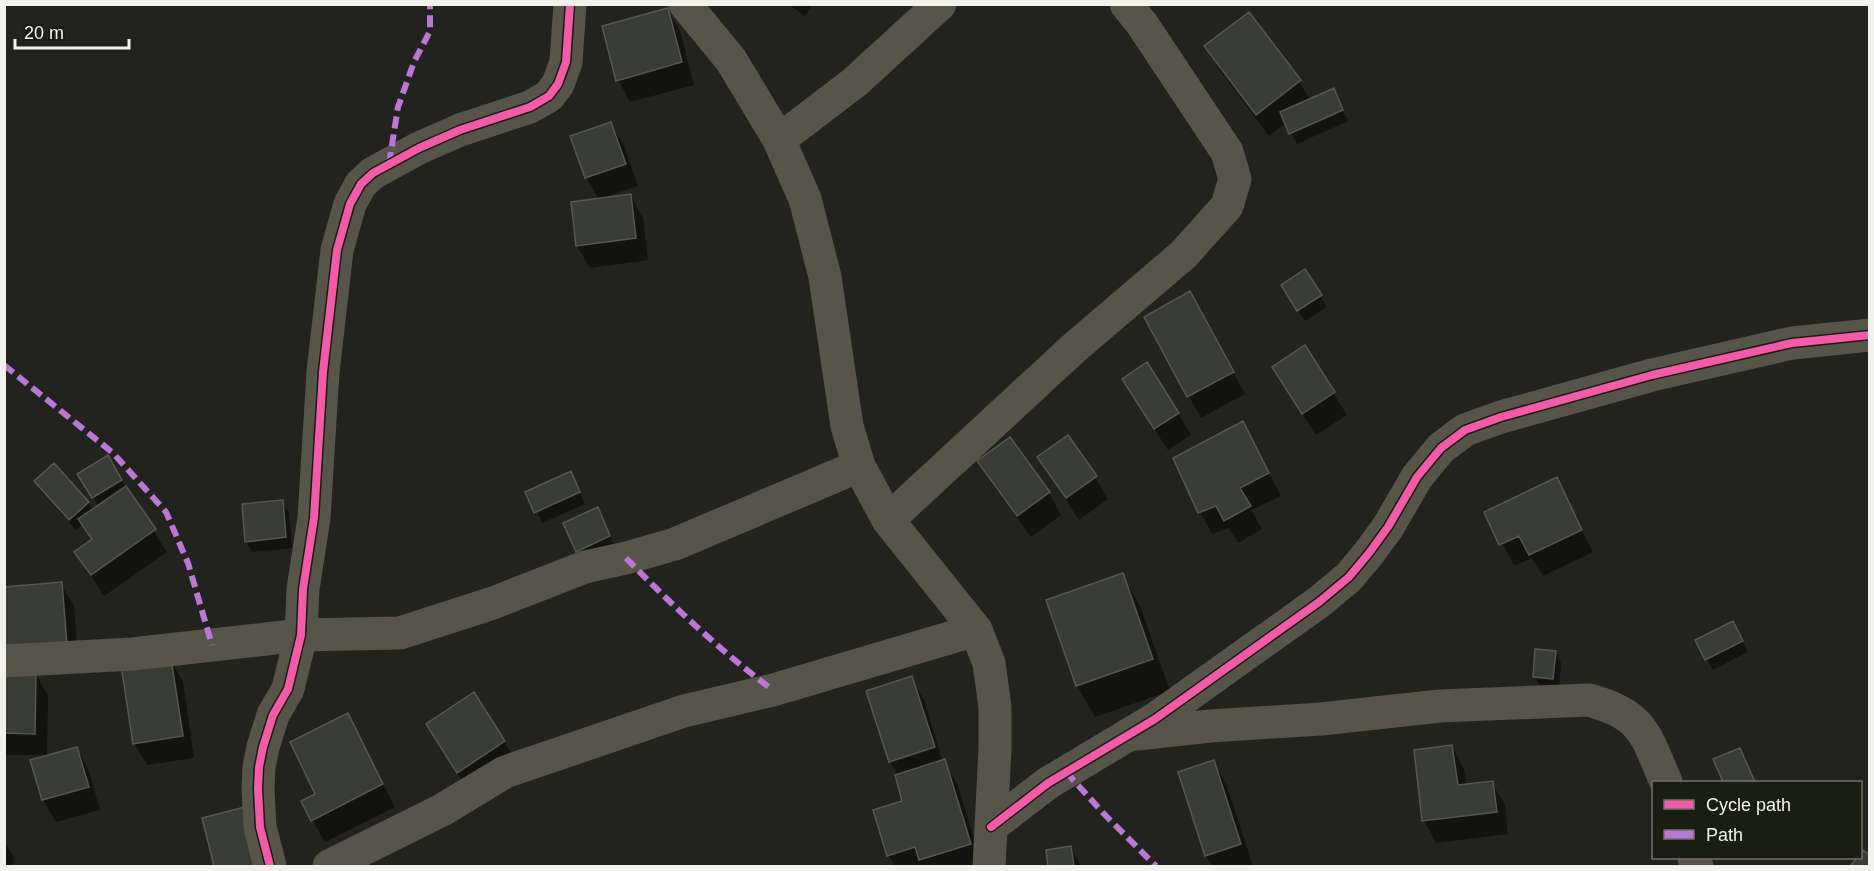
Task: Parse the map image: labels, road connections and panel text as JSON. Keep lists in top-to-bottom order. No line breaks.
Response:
{"legend":["Cycle path","Path"],"scale_bar":"20 m"}
